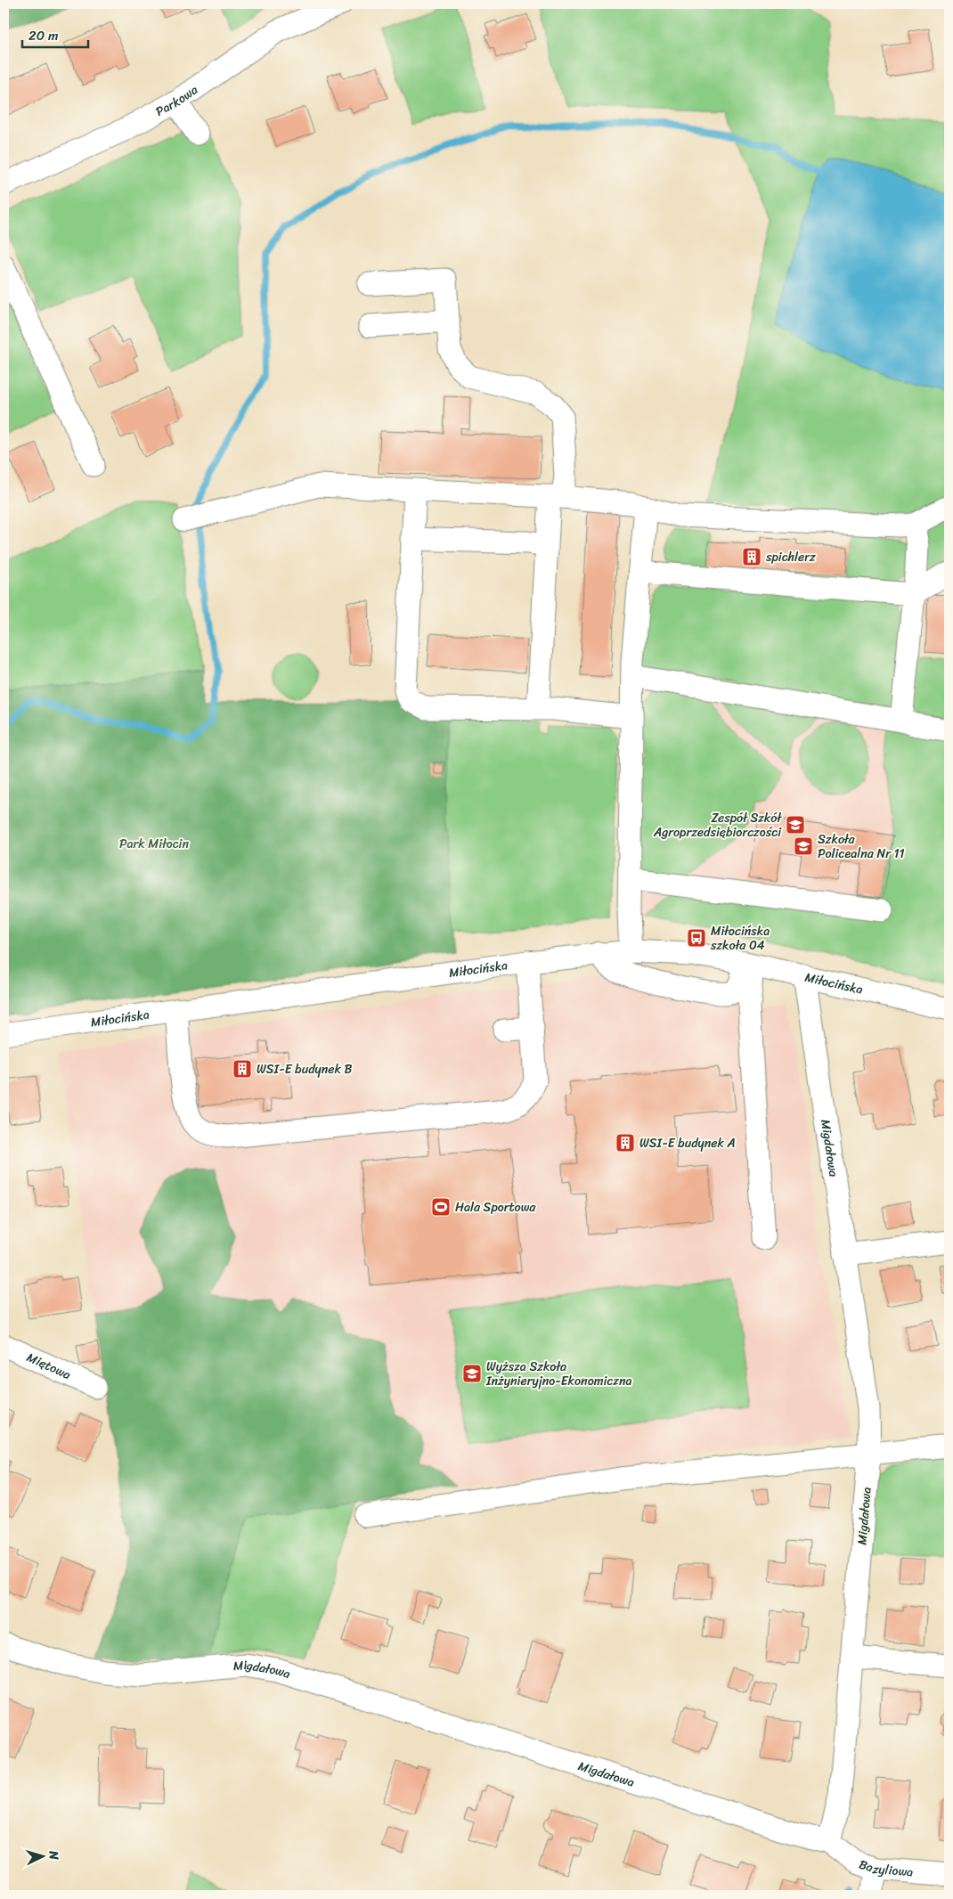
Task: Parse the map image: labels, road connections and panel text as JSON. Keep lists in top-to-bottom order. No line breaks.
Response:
{"streets":{"street":["Parkowa","Miłocińska","Migdałowa","Miętowa","Bazyliowa"]},"crossings":[["Miłocińska","Migdałowa"],["Migdałowa","Bazyliowa"]],"parks":["Park Miłocin"],"places":{"building":["spichlerz","WSI-E budynek B","WSI-E budynek A"],"school or university":["Zespół Szkół Agroprzedsiębiorczości","Szkoła Policealna Nr 11","Wyższa Szkoła Inżynieryjno-Ekonomiczna"],"bus stop":["Miłocińska szkoła 04"],"sports":["Hala Sportowa"]},"scale_bar":"20 m","north":"right"}
